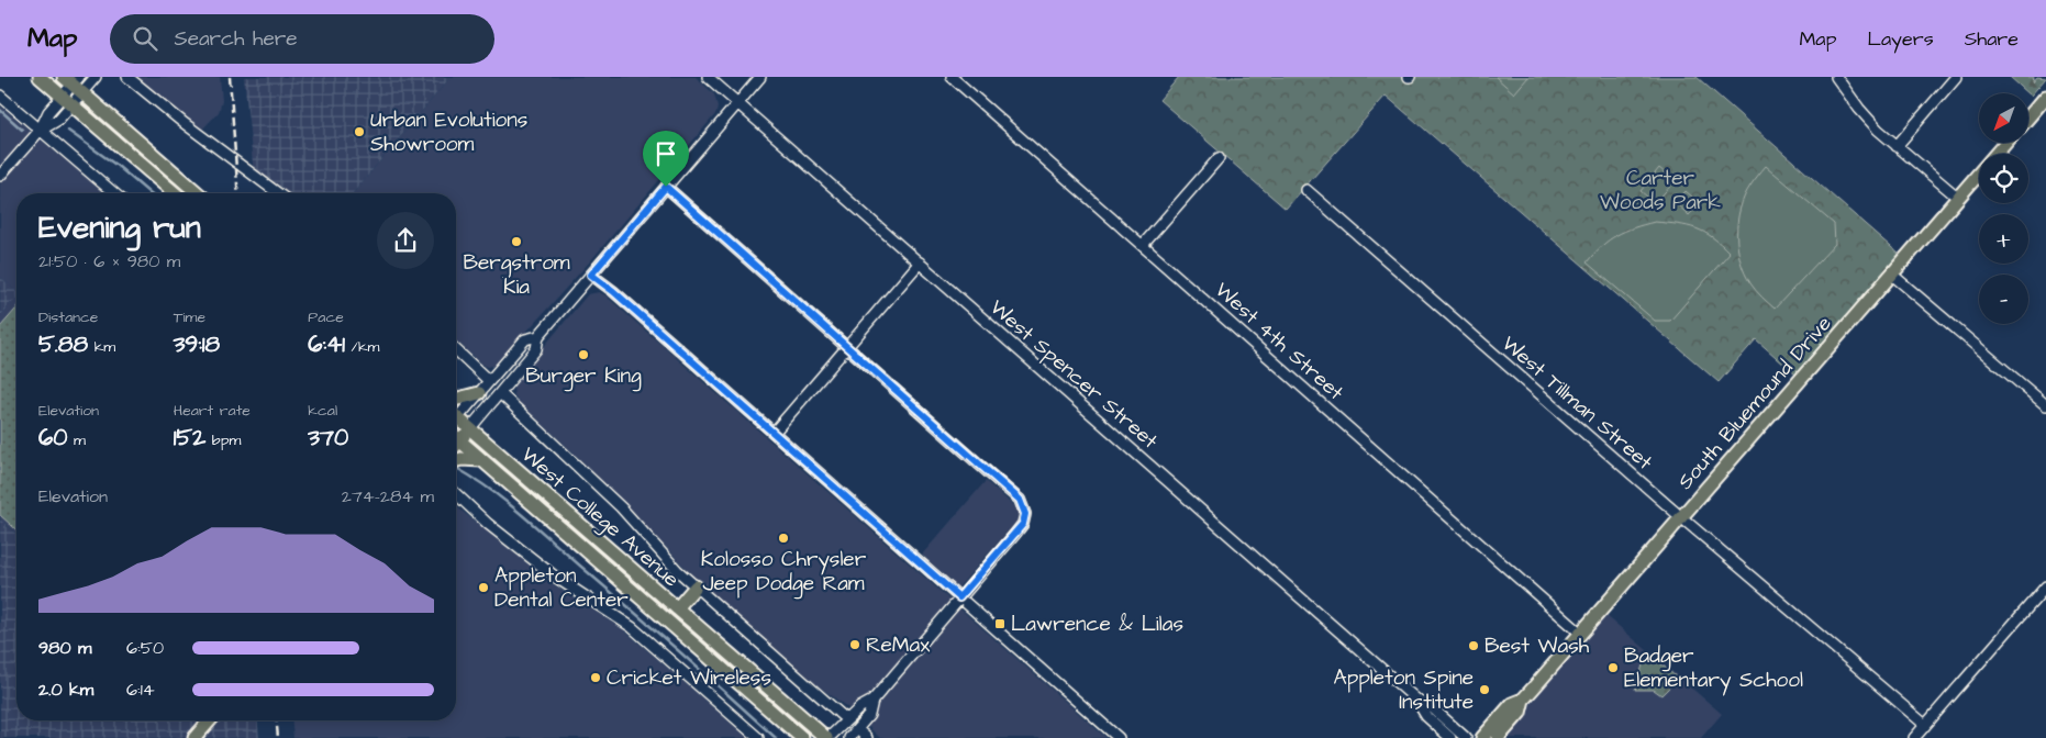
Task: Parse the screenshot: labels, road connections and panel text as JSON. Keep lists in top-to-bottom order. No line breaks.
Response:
{"streets":{"main road":["South Bluemound Drive","West College Avenue"],"street":["West 4th Street","West Spencer Street","West Tillman Street"]},"crossings":[["West 4th Street","South Bluemound Drive"],["West Tillman Street","South Bluemound Drive"]],"parks":["Carter Woods Park"],"places":{"other":["Urban Evolutions Showroom","Bergstrom Kia","Burger King","Kolosso Chrysler Jeep Dodge Ram","Appleton Dental Center","ReMax","Best Wash","Badger Elementary School","Cricket Wireless","Appleton Spine Institute"],"transit":["Lawrence & Lilas"]},"north":"bottom left","page":{"header":"Map","search":"Search here","nav":["Map","Layers","Share"],"map_buttons":["+","−"],"heading":["Evening run","21:50 · 6 × 980 m"],"stats":[["Distance","5.88 km"],["Time","39:18"],["Pace","6:41 /km"],["Elevation","60 m"],["Heart rate","152 bpm"],["kcal","370"]],"chart":["Elevation","274–284 m"],"list":[{"name":"980 m","note":"6:50"},{"name":"2.0 km","note":"6:14"}]}}
